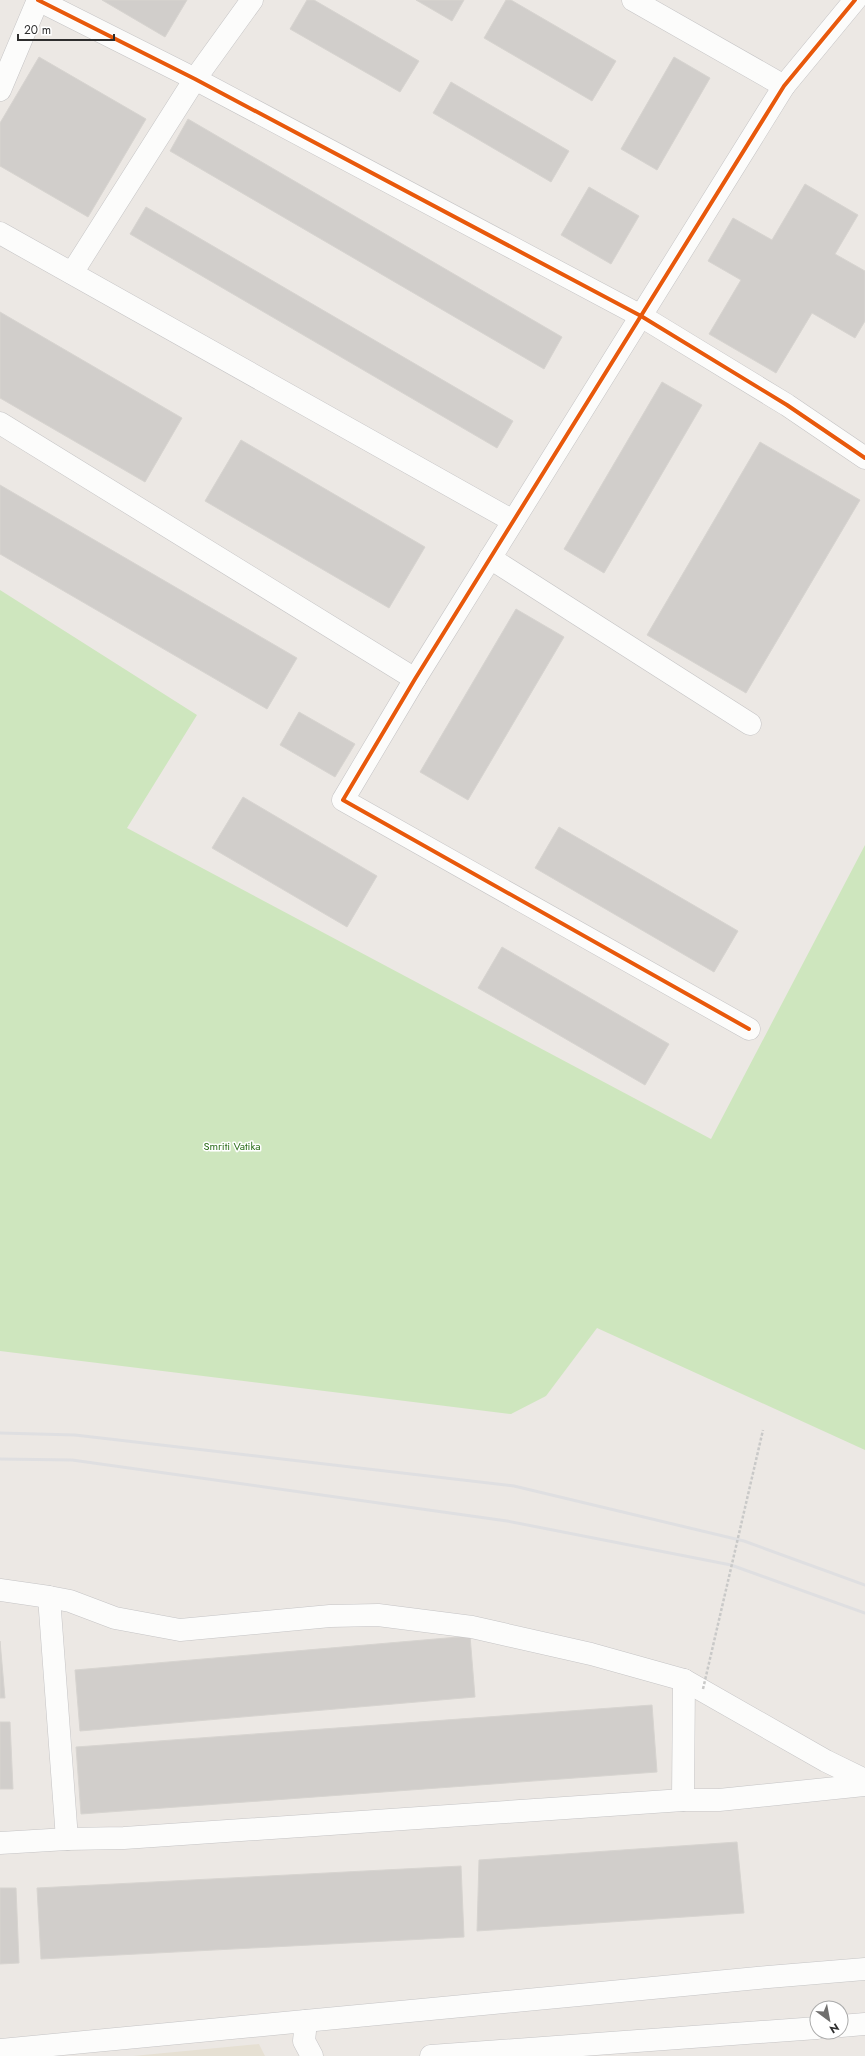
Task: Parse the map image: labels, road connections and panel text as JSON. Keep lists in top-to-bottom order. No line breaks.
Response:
{"parks":["Smriti Vatika"],"scale_bar":"20 m","north":"bottom right"}
